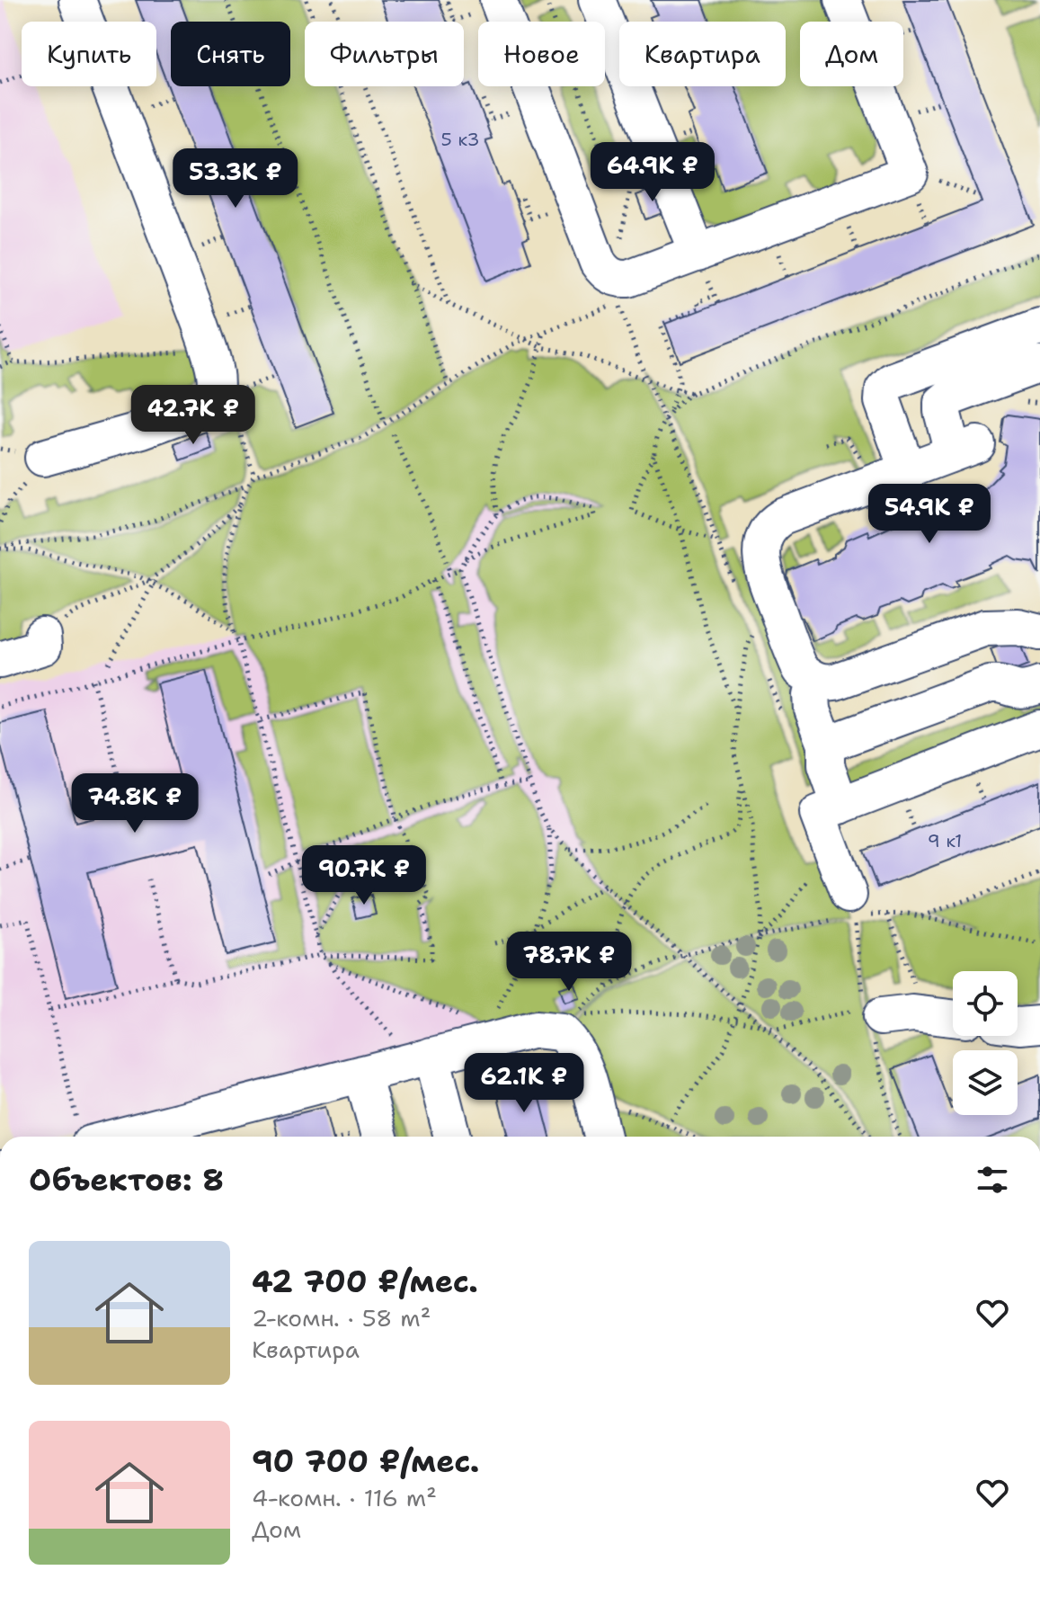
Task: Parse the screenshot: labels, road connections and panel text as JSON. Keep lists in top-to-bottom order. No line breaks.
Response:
{"house_numbers":["5 к3","9 к1"],"page":{"chip":["Купить","Снять","Фильтры","Новое","Квартира","Дом"],"price":["64.9K ₽","53.3K ₽","42.7K ₽","54.9K ₽","74.8K ₽","90.7K ₽","78.7K ₽","62.1K ₽"],"heading":"Объектов: 8","list":[{"name":"42 700 ₽/мес.","note":"2-комн. · 58 m² · Квартира"},{"name":"90 700 ₽/мес.","note":"4-комн. · 116 m² · Дом"}]}}
